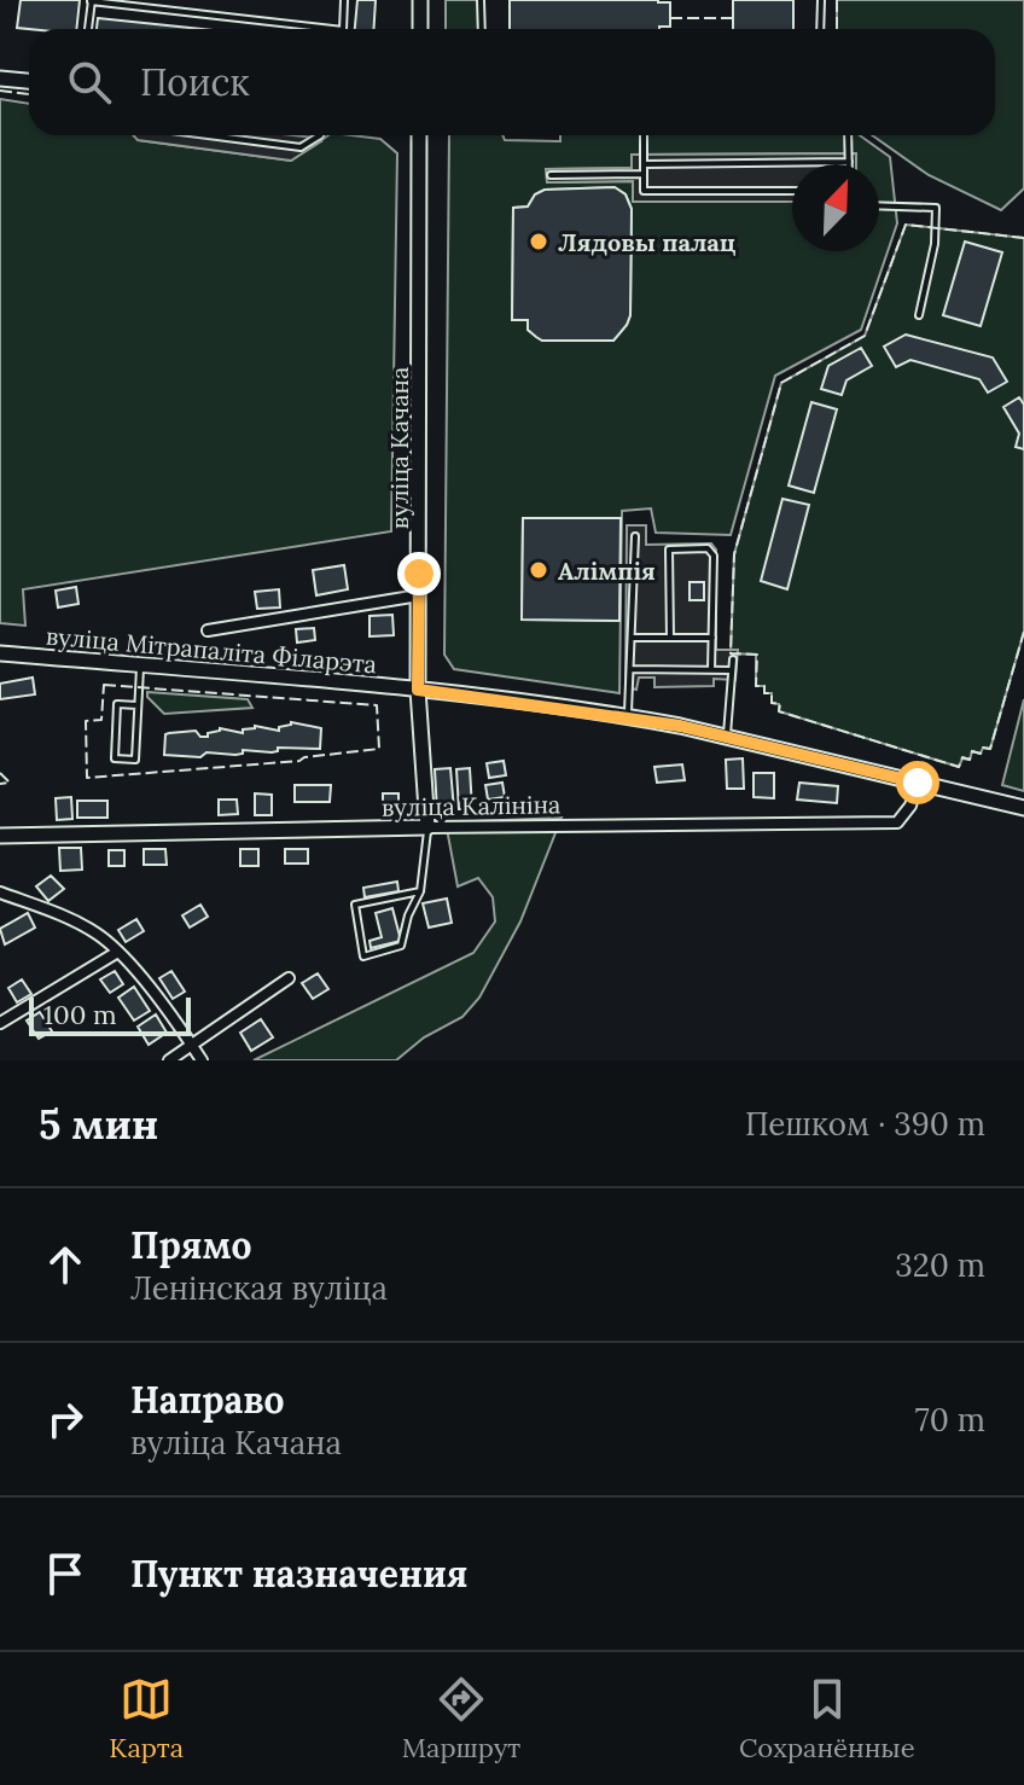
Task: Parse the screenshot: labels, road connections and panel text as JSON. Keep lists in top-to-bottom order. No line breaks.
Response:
{"streets":{"main road":["вуліца Качана","вуліца Мітрапаліта Філарэта","вуліца Калініна"]},"crossings":[["вуліца Качана","вуліца Мітрапаліта Філарэта"],["вуліца Качана","вуліца Калініна"],["вуліца Мітрапаліта Філарэта","вуліца Калініна"]],"places":["Лядовы палац","Алімпія"],"scale_bar":"100 m","north":"top right","page":{"search":"Поиск","scale":"100 m","heading":["5 мин","Пешком · 390 m"],"list":[["Прямо","Ленінская вуліца","320 m"],["Направо","вуліца Качана","70 m"],"Пункт назначения"],"nav":["Карта","Маршрут","Сохранённые"]}}
